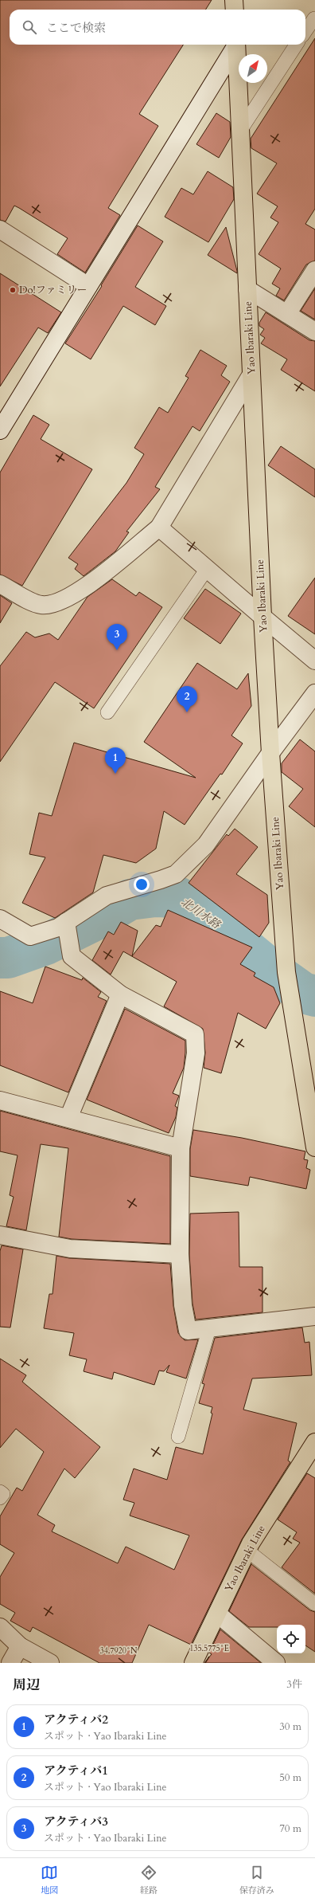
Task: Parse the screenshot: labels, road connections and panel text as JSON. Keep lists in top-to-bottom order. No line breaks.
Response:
{"streets":{"main road":["Yao Ibaraki Line"]},"water":["北川水路"],"places":["Do!ファミリー"],"north":"top right","page":{"search":"ここで検索","pins":["3","2","1"],"heading":["周辺","3件"],"list":[{"mark":"1","name":"アクティバ2","note":"スポット · Yao Ibaraki Line","value":"30 m"},{"mark":"2","name":"アクティバ1","note":"スポット · Yao Ibaraki Line","value":"50 m"},{"mark":"3","name":"アクティバ3","note":"スポット · Yao Ibaraki Line","value":"70 m"}],"nav":["地図","経路","保存済み"]},"coordinates":["135.5775°E","34.7920°N"]}
